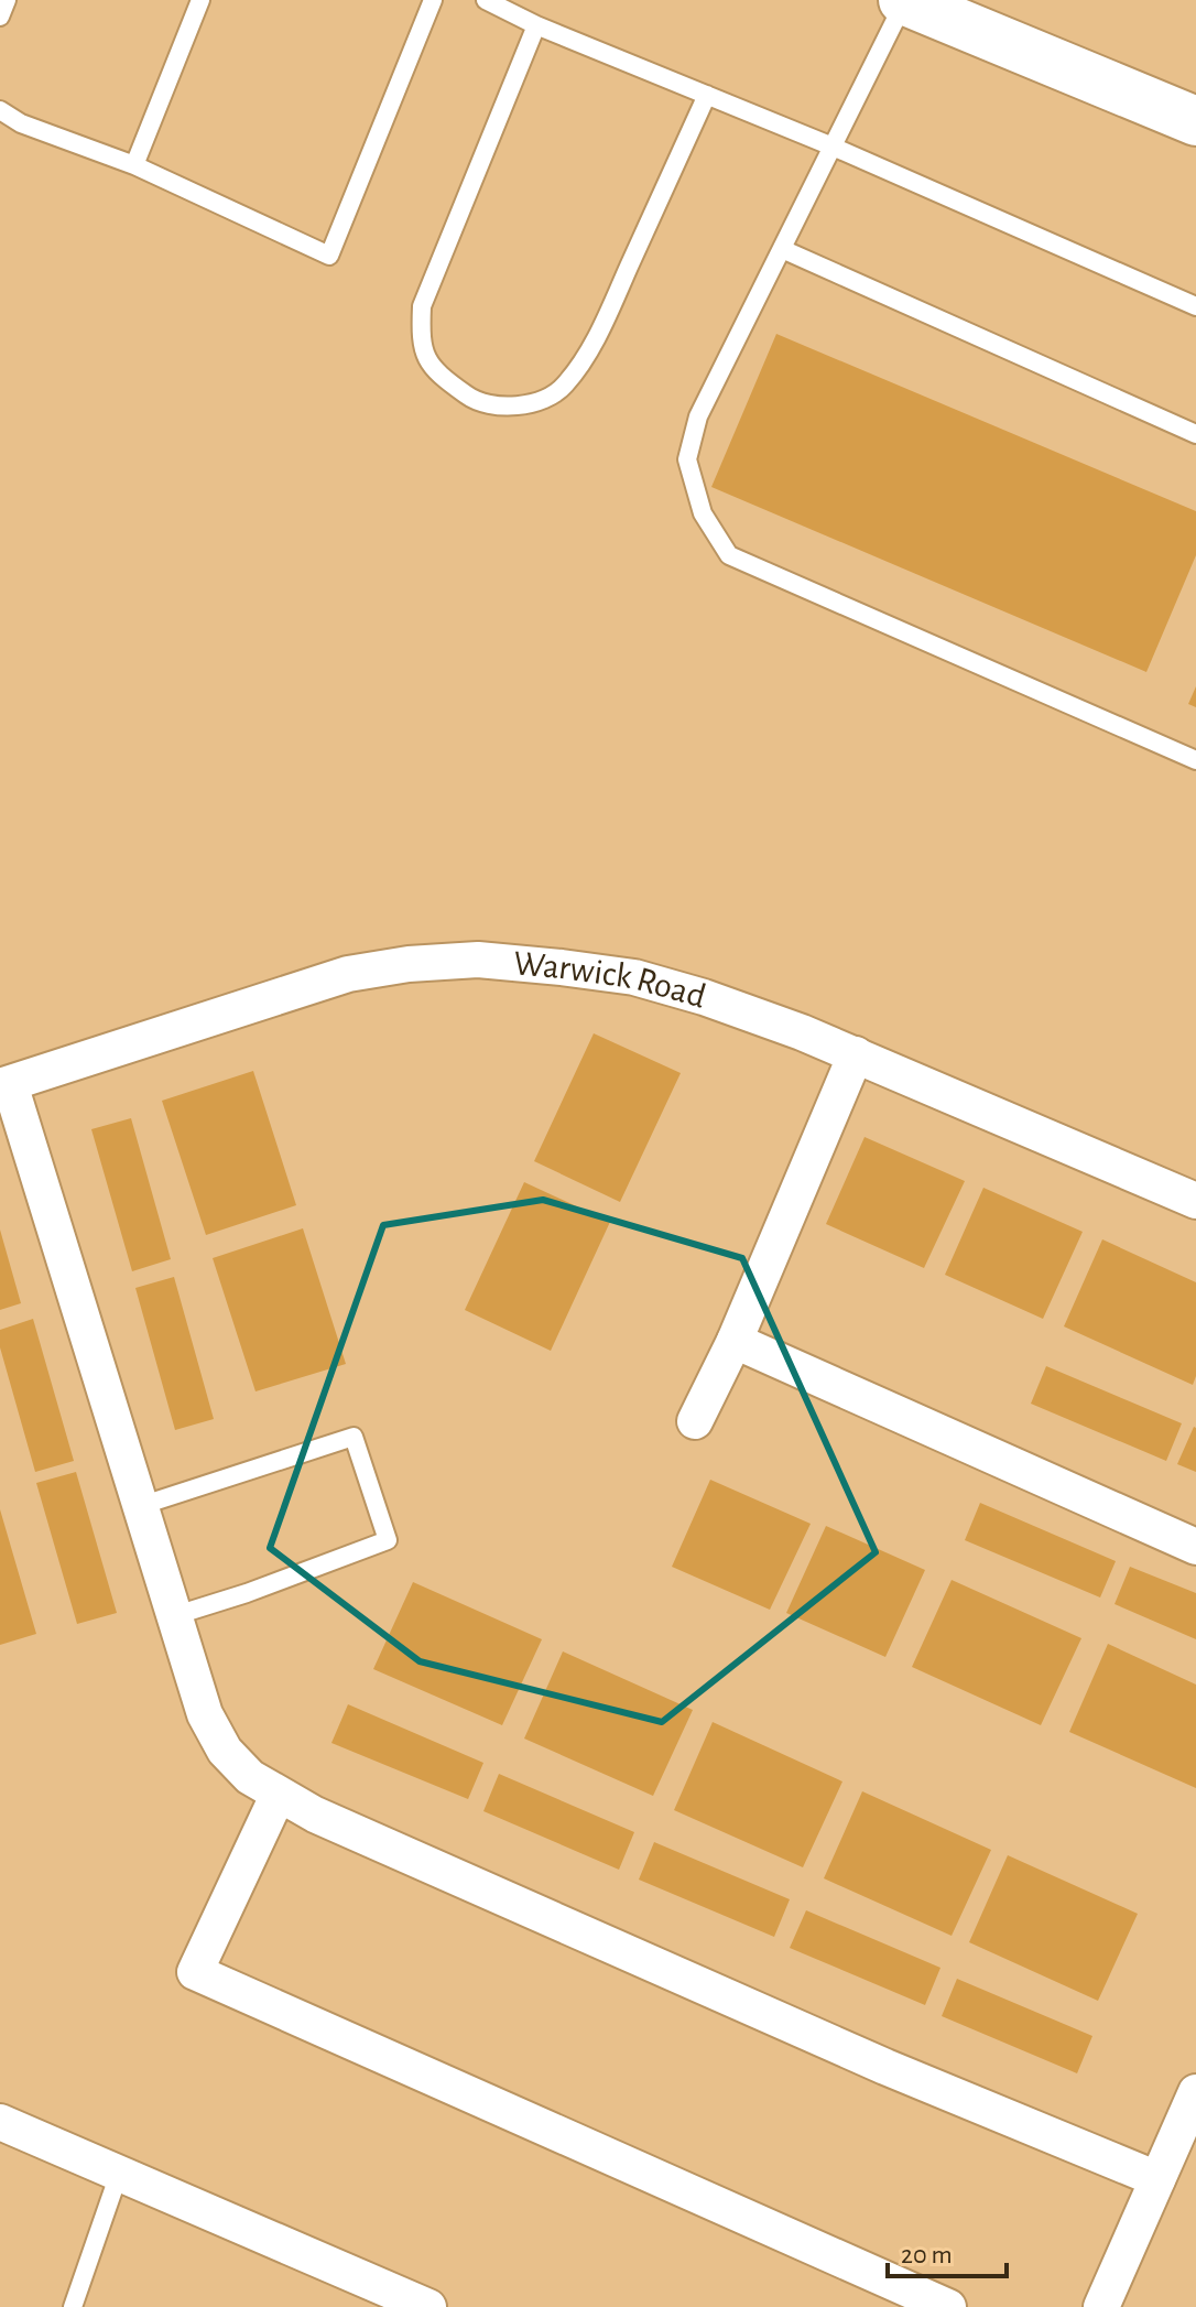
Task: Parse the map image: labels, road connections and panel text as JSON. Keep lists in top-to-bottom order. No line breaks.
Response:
{"streets":{"street":["Warwick Road"]},"scale_bar":"20 m"}
